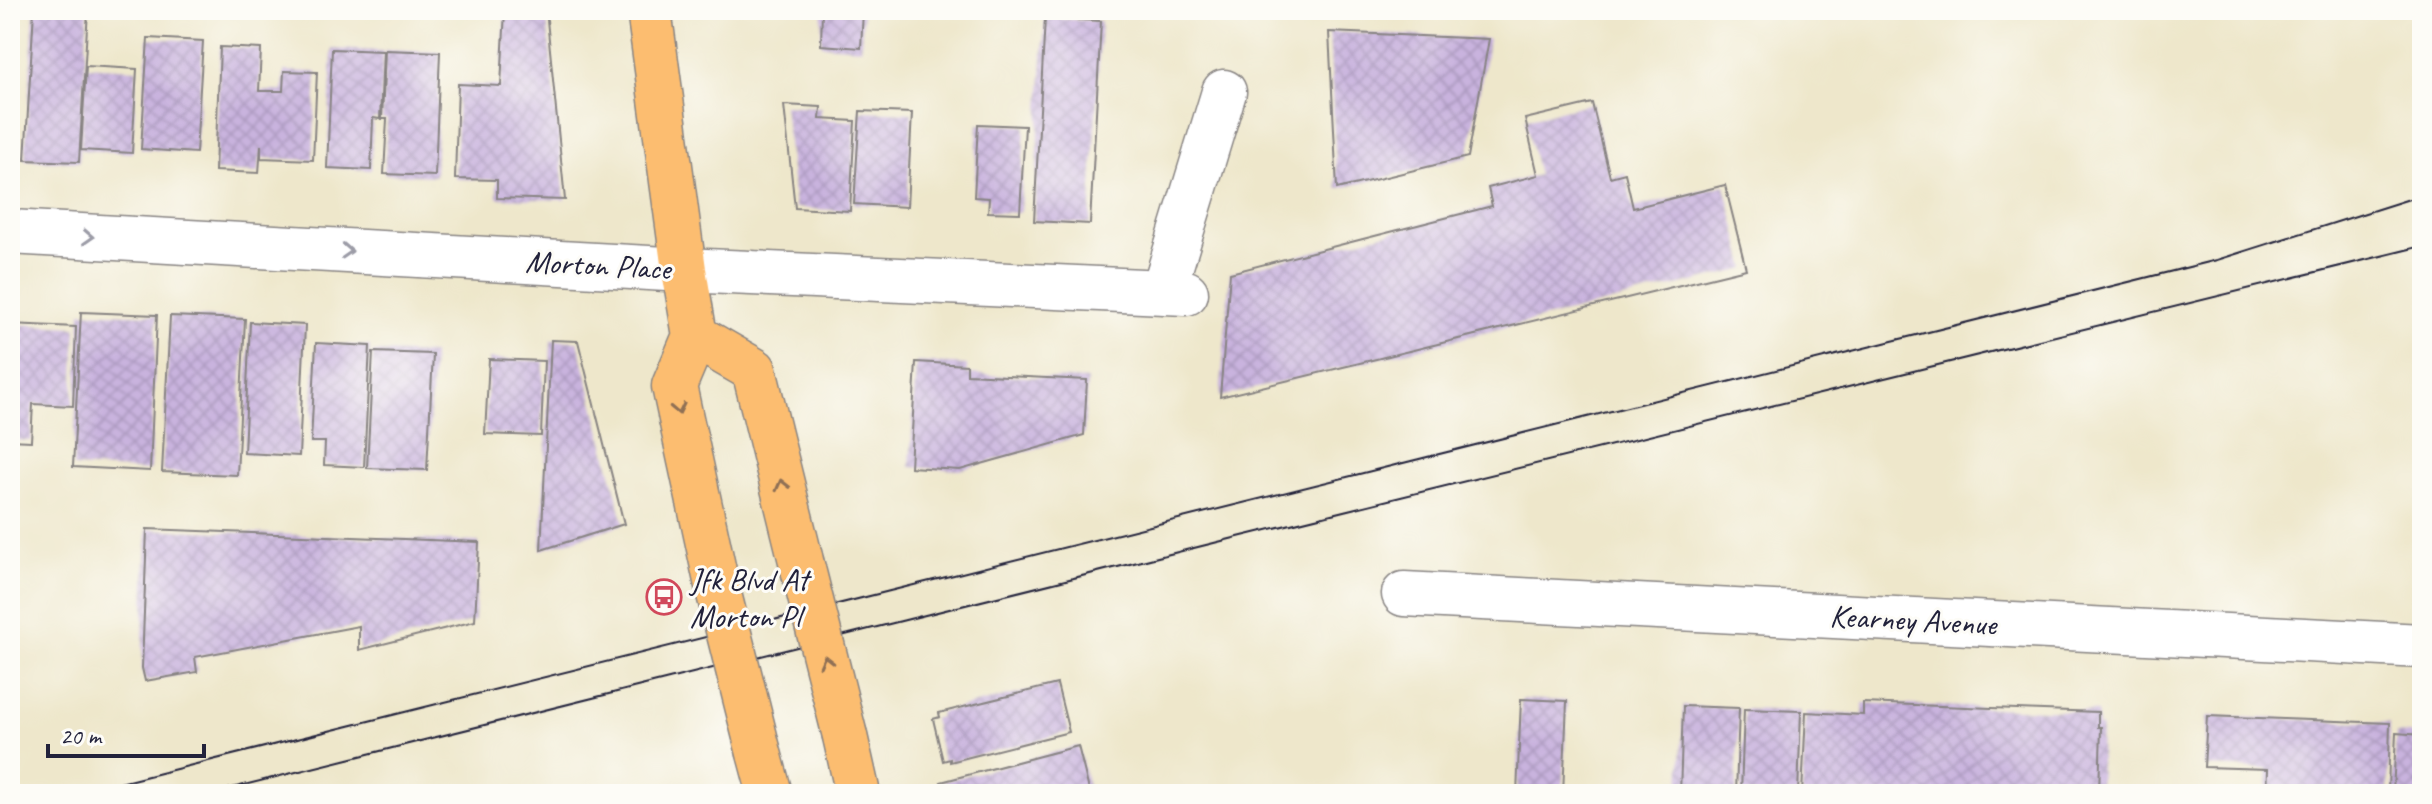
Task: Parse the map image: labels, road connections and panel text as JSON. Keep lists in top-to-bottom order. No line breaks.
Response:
{"streets":{"street":["Morton Place","Kearney Avenue"]},"one_way":["Morton Place"],"places":{"bus stop":["Jfk Blvd At Morton Pl"]},"scale_bar":"20 m"}
